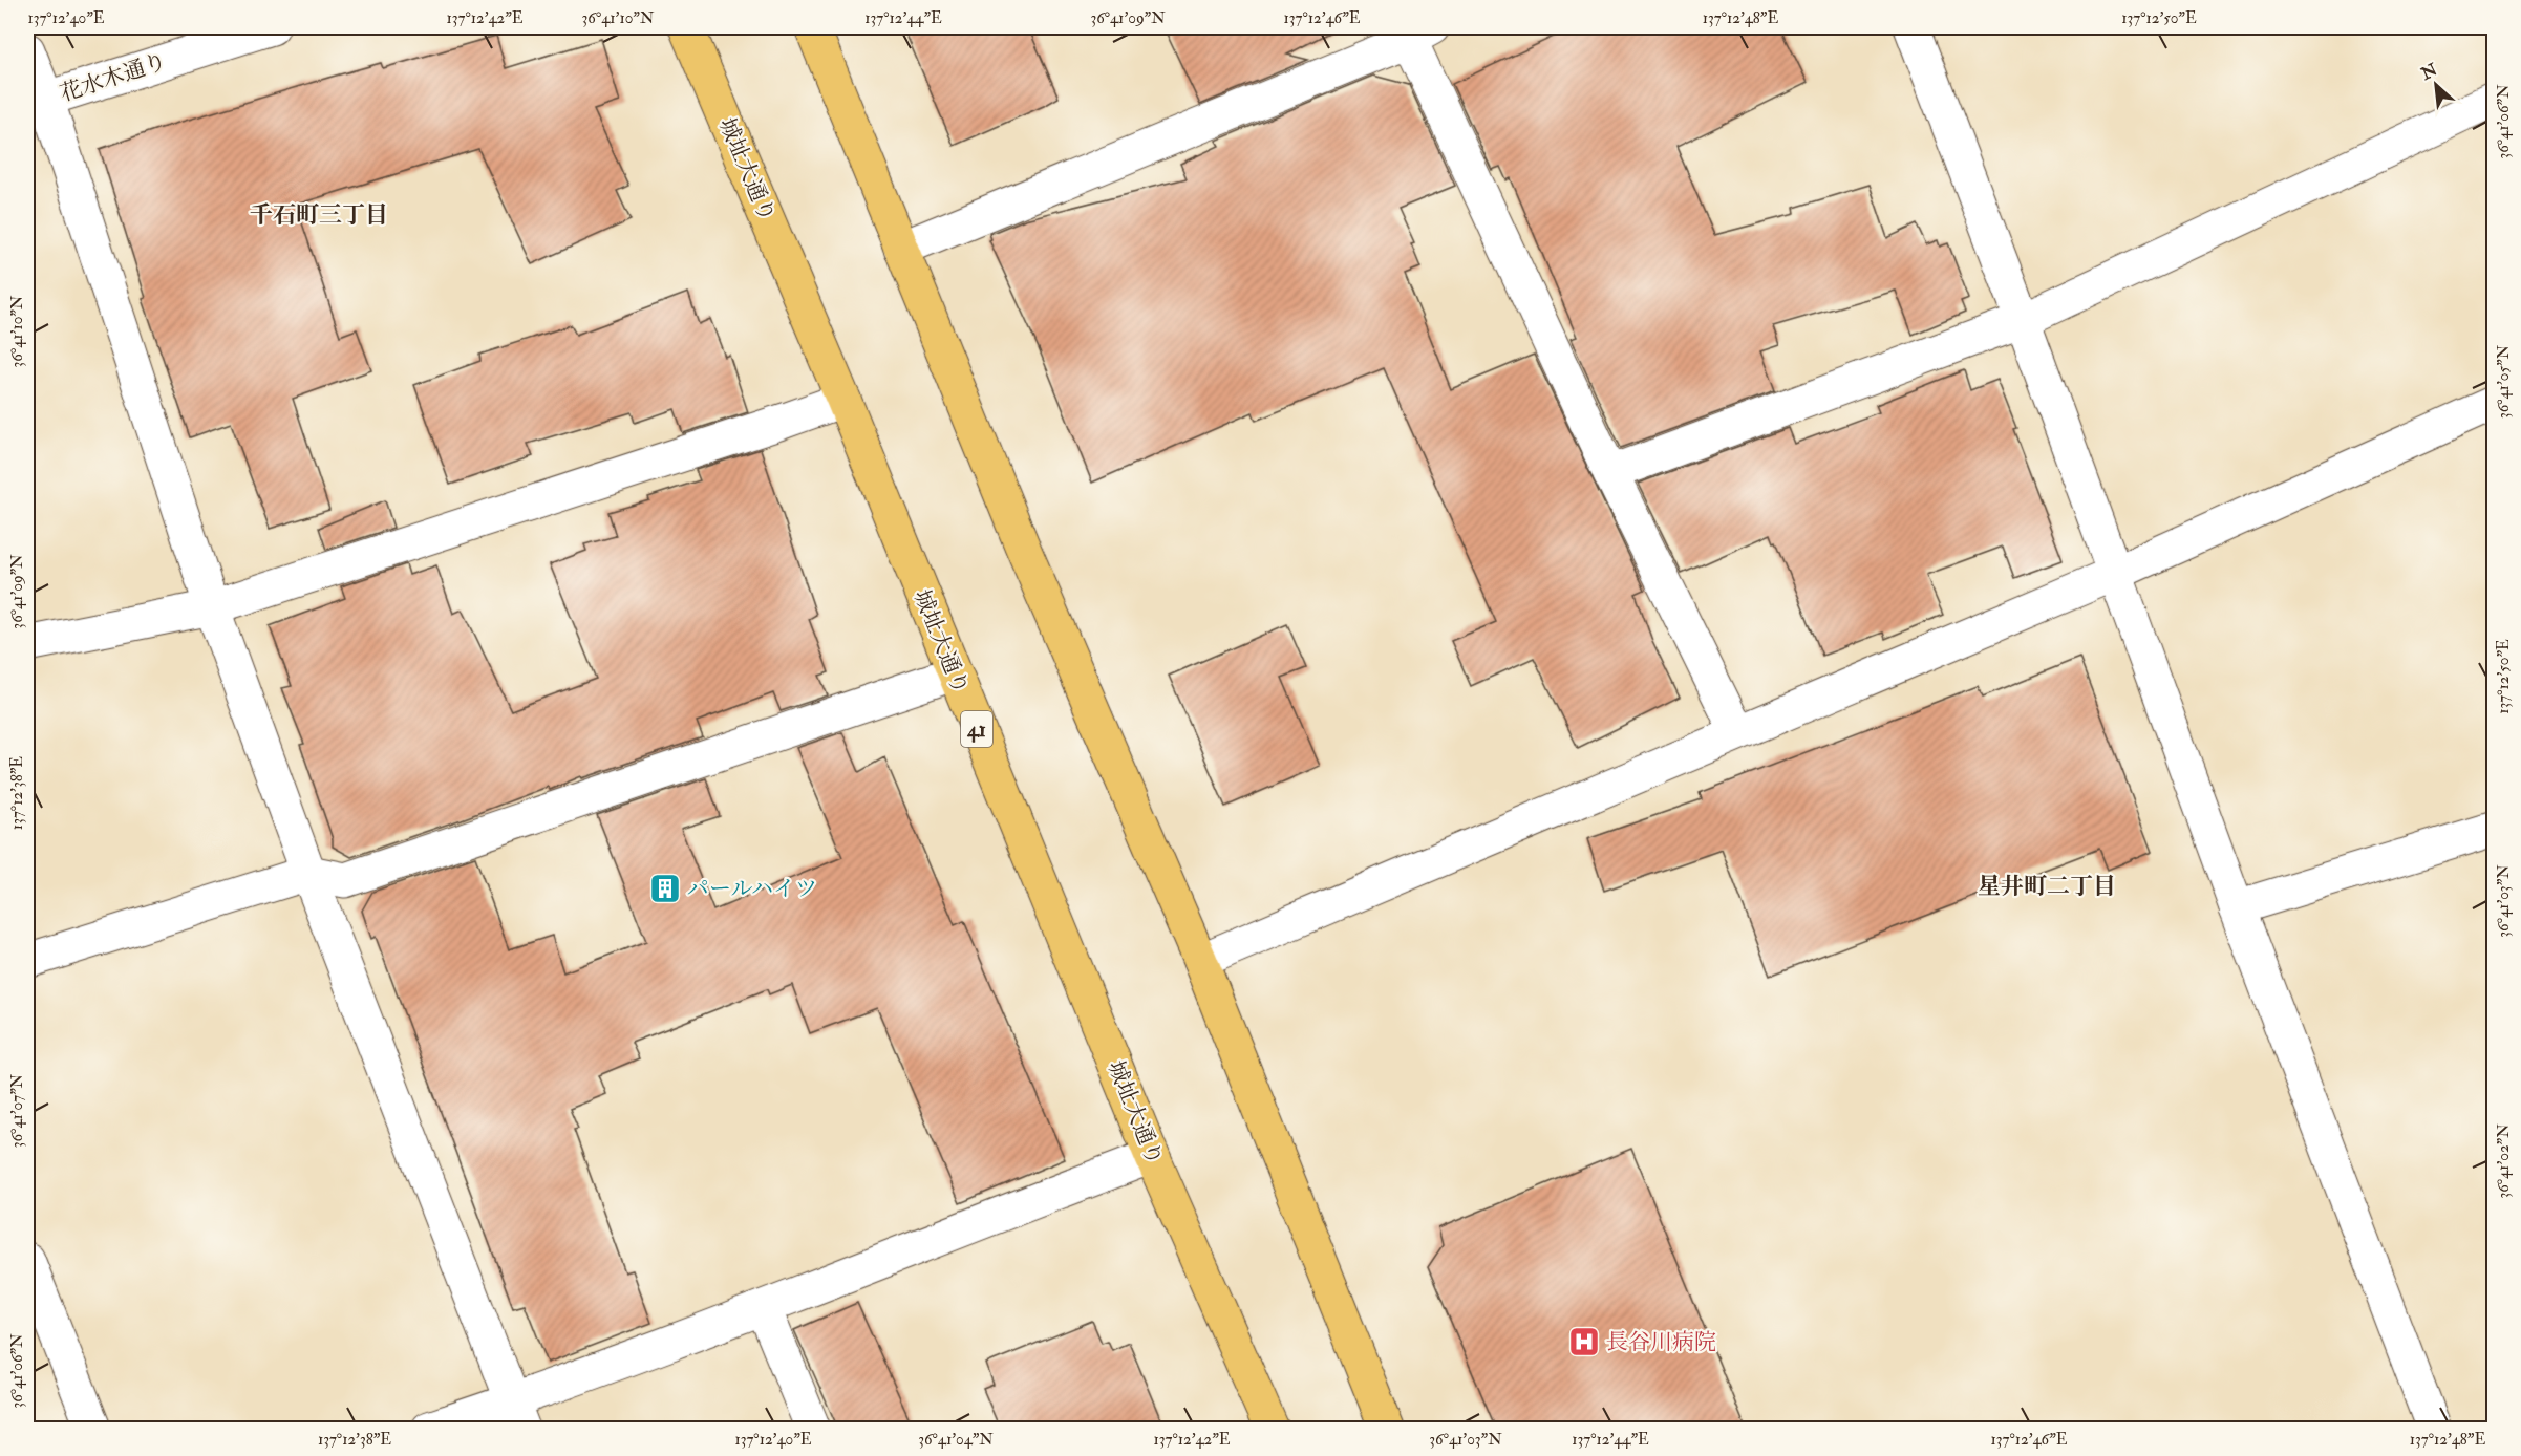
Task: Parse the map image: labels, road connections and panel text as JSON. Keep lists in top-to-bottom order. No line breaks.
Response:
{"streets":{"highway":["城址大通り","41"],"street":["花水木通り"]},"districts":["千石町三丁目","星井町二丁目"],"places":{"building":["パールハイツ"],"hospital":["長谷川病院"]},"north":"top left","coordinates":["137°12'40\"E","137°12'42\"E","36°41'10\"N","137°12'44\"E","36°41'09\"N","137°12'46\"E","137°12'48\"E","137°12'50\"E","36°41'06\"N","36°41'05\"N","137°12'38\"E","36°41'03\"N","36°41'07\"N","36°41'02\"N","36°41'04\"N"]}
